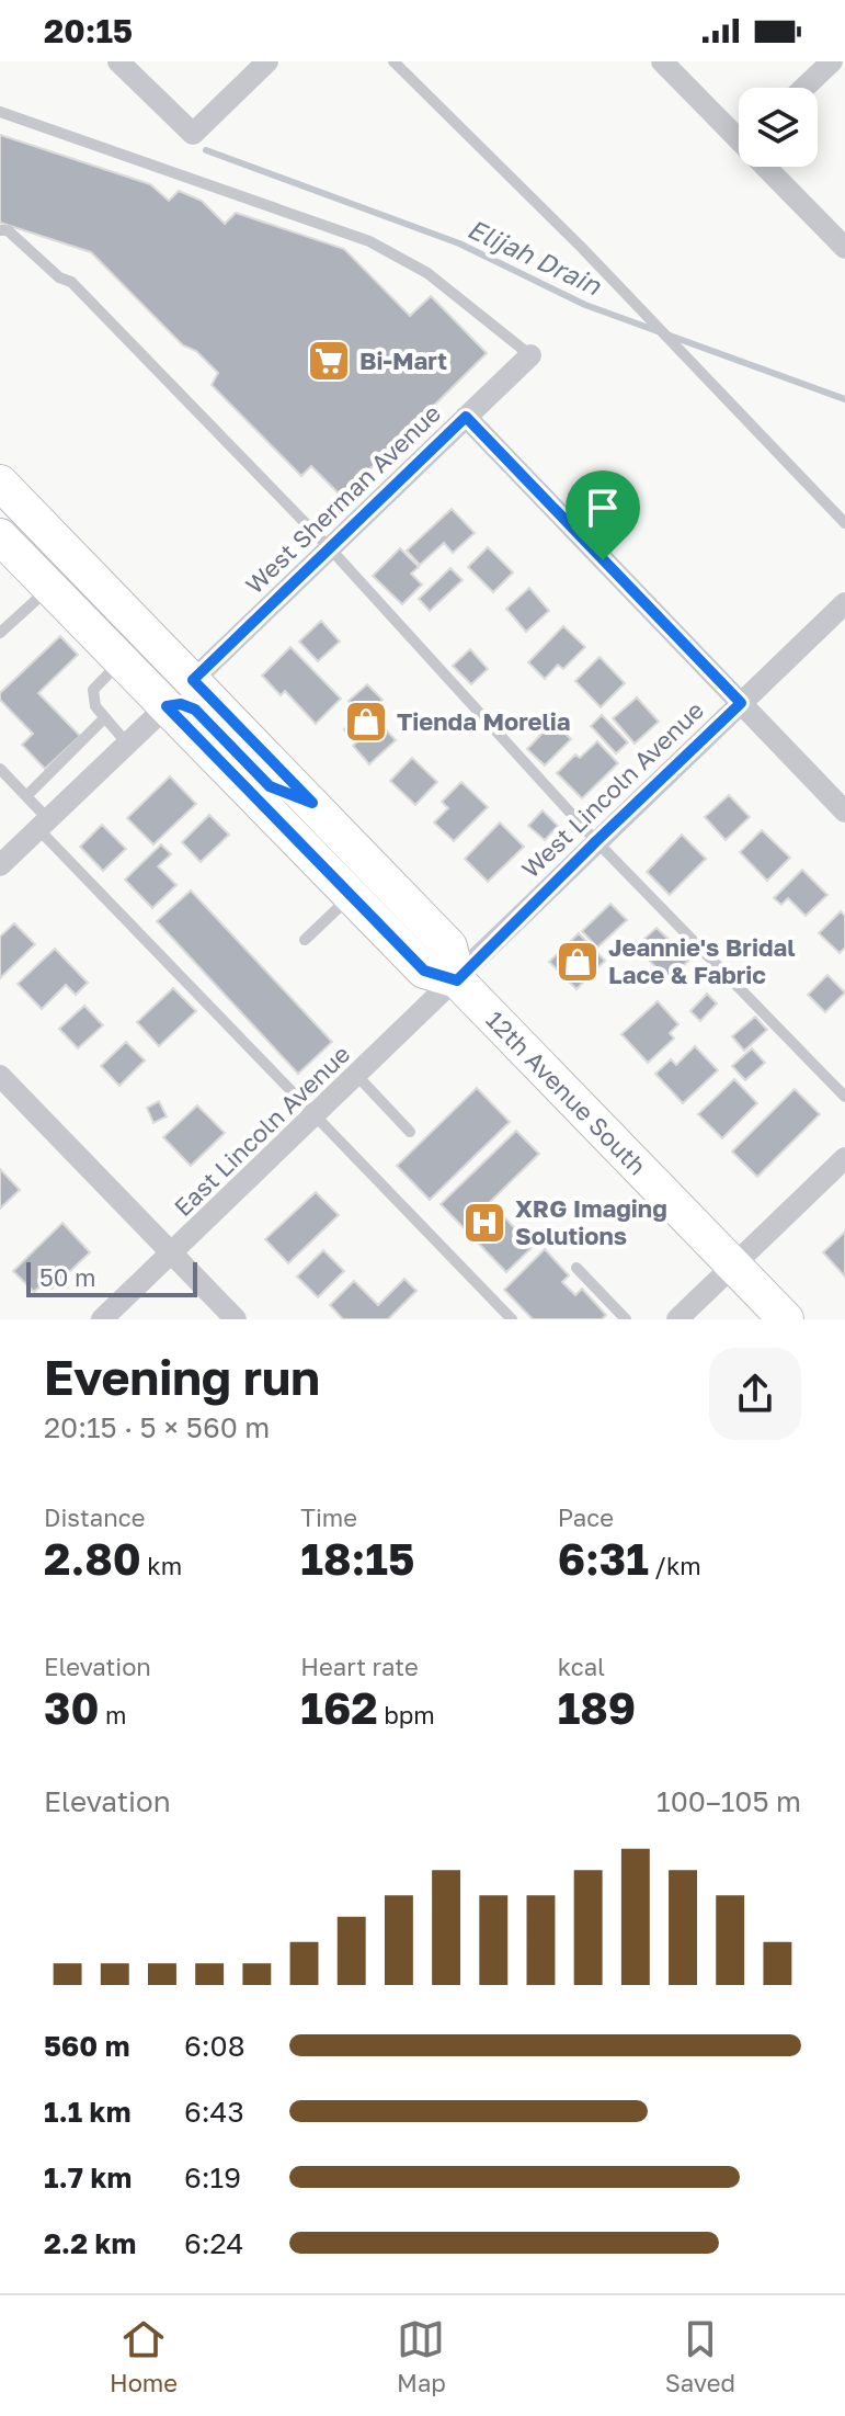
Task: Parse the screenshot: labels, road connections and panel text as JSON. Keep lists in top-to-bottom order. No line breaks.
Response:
{"streets":{"main road":["12th Avenue South"],"street":["West Sherman Avenue","West Lincoln Avenue","East Lincoln Avenue"]},"crossings":[["West Sherman Avenue","12th Avenue South"],["West Lincoln Avenue","12th Avenue South"],["West Lincoln Avenue","East Lincoln Avenue"],["12th Avenue South","East Lincoln Avenue"]],"water":["Elijah Drain"],"places":{"supermarket":["Bi-Mart"],"shop":["Tienda Morelia","Jeannie's Bridal Lace & Fabric"],"hospital":["XRG Imaging Solutions"]},"scale_bar":"50 m","page":{"status":"20:15","scale":"50 m","heading":["Evening run","20:15 · 5 × 560 m"],"stats":[["Distance","2.80 km"],["Time","18:15"],["Pace","6:31 /km"],["Elevation","30 m"],["Heart rate","162 bpm"],["kcal","189"]],"chart":["Elevation","100–105 m"],"list":[{"name":"560 m","note":"6:08"},{"name":"1.1 km","note":"6:43"},{"name":"1.7 km","note":"6:19"},{"name":"2.2 km","note":"6:24"}],"tabs":["Home","Map","Saved"]}}
